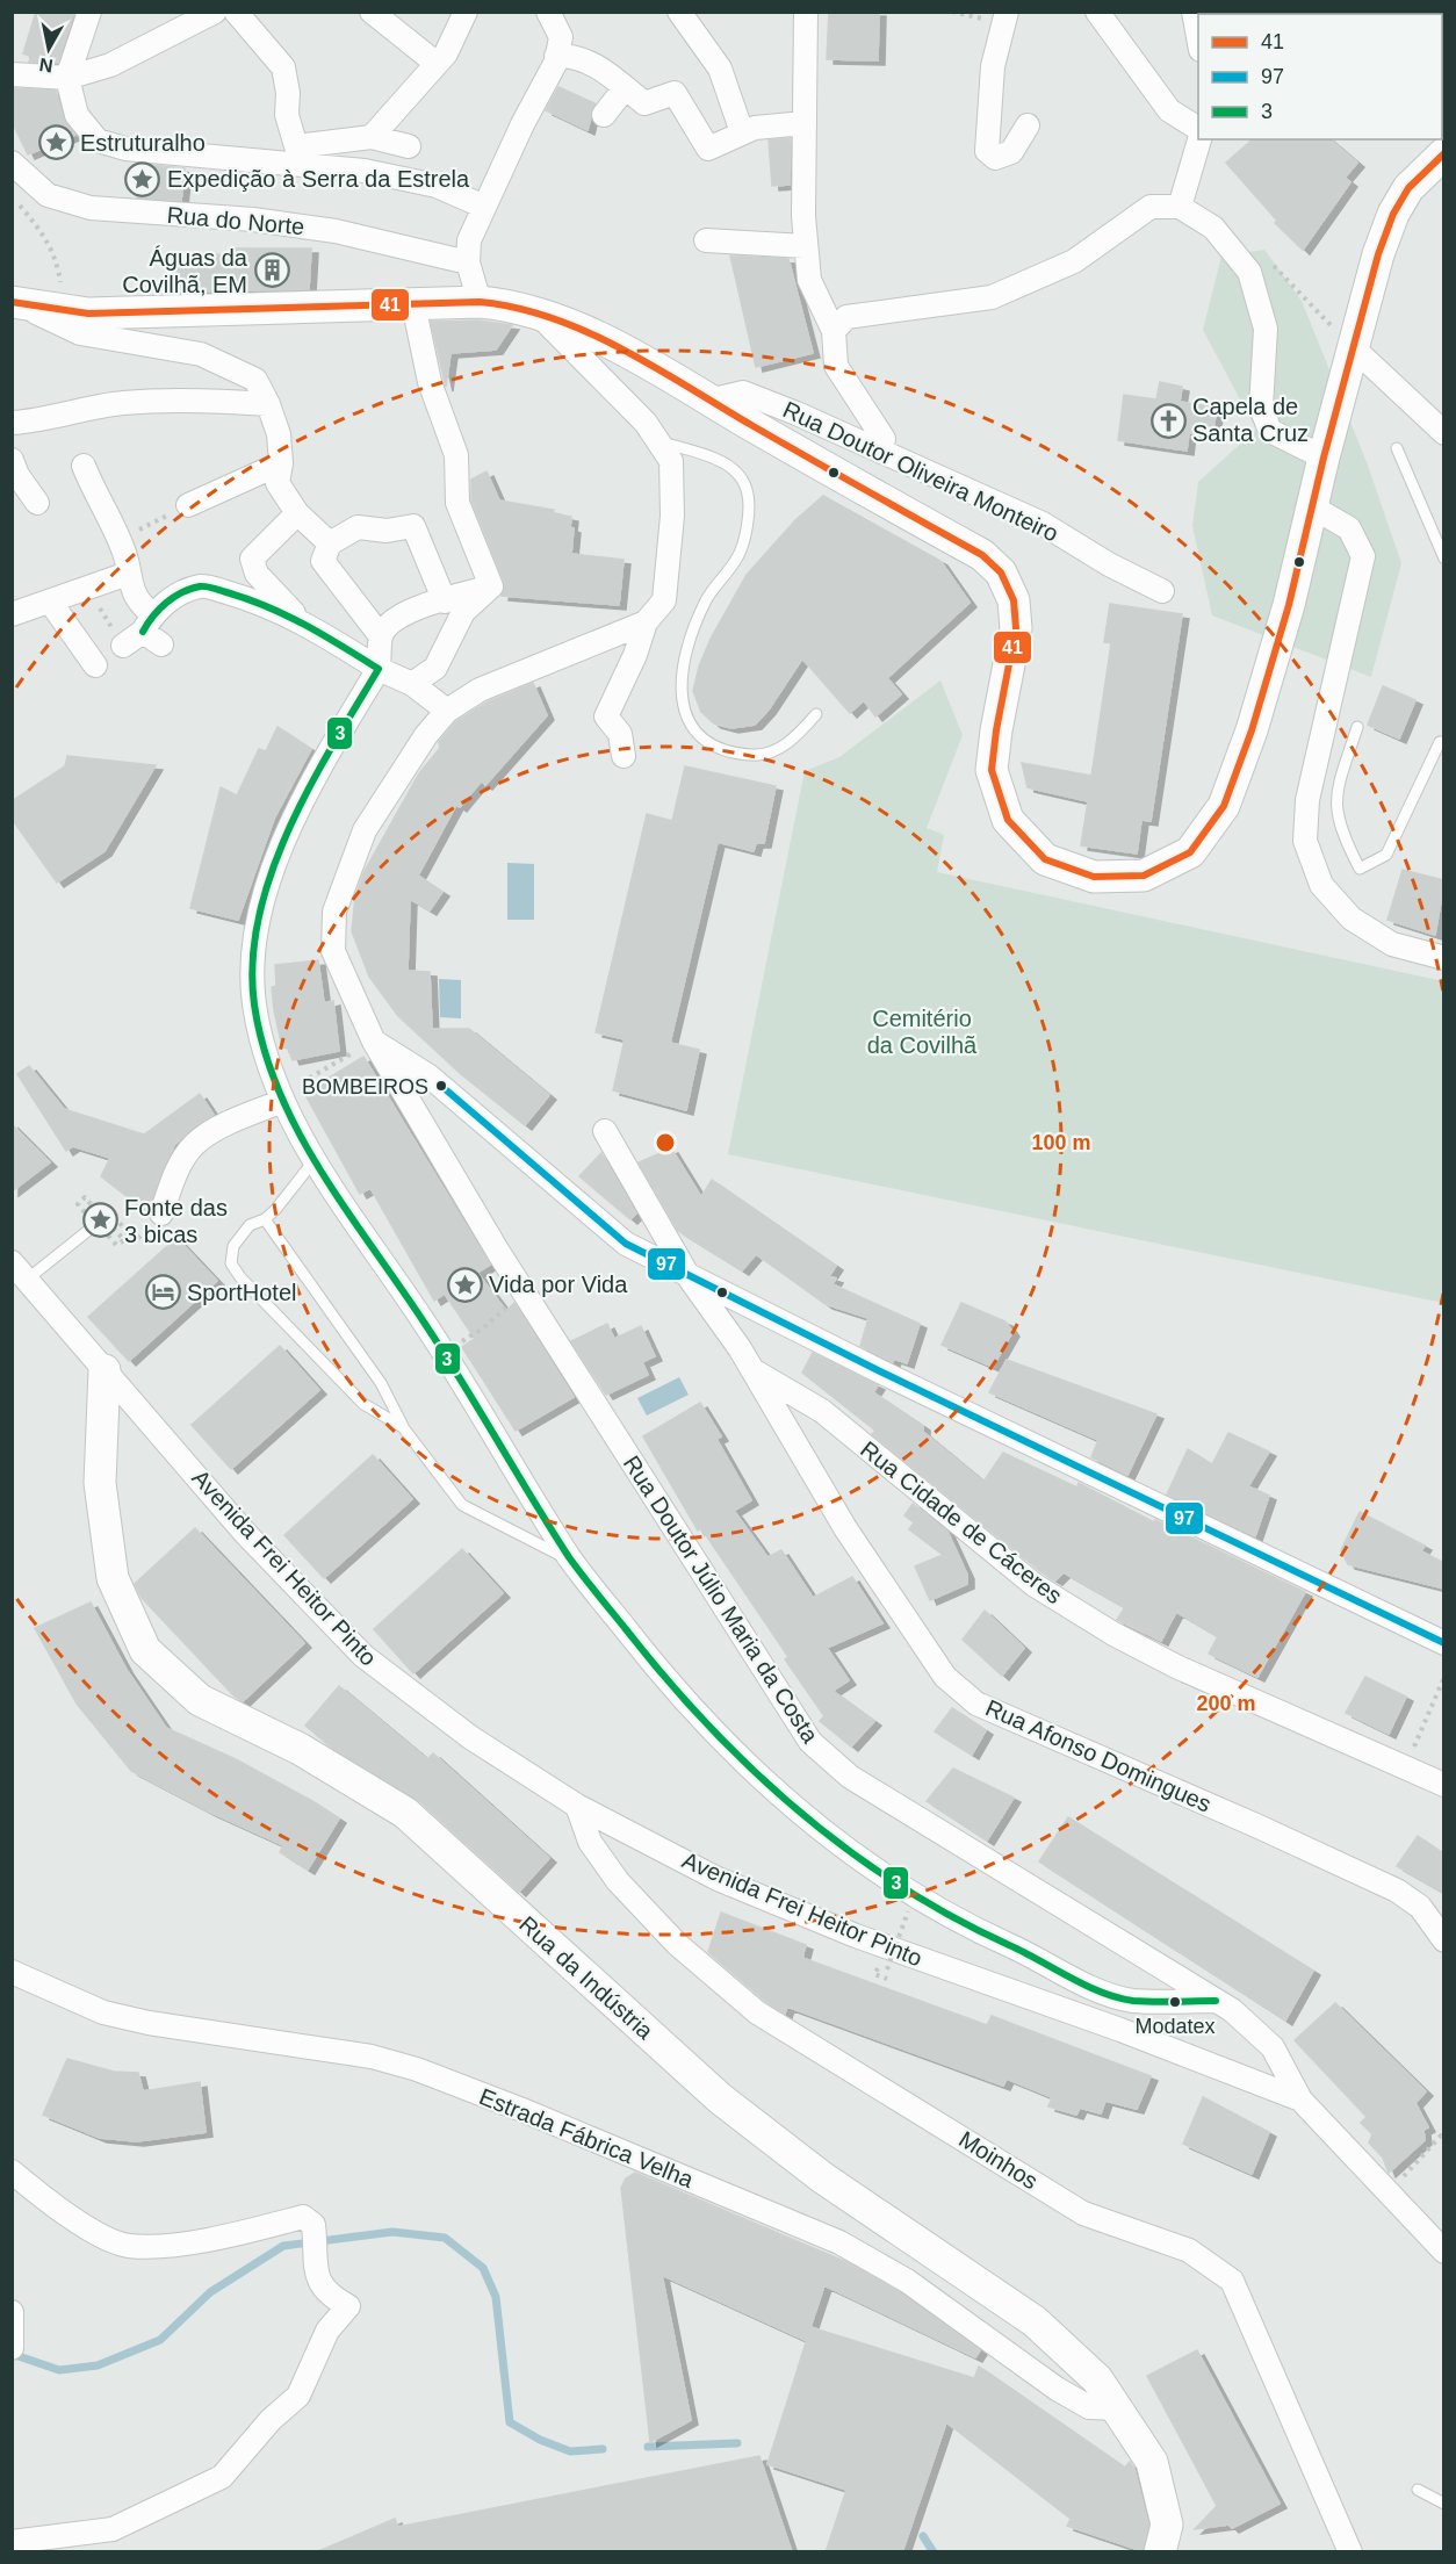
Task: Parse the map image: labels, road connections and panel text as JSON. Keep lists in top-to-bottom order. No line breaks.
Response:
{"streets":{"main road":["Rua da Indústria"],"street":["Rua do Norte","Rua Doutor Oliveira Monteiro","Rua Cidade de Cáceres","Avenida Frei Heitor Pinto","Rua Doutor Júlio Maria da Costa","Rua Afonso Domingues","Estrada Fábrica Velha","Moinhos"]},"crossings":[["Rua Cidade de Cáceres","Rua Afonso Domingues"],["Avenida Frei Heitor Pinto","Rua Doutor Júlio Maria da Costa"],["Avenida Frei Heitor Pinto","Rua da Indústria"],["Avenida Frei Heitor Pinto","Moinhos"],["Rua da Indústria","Estrada Fábrica Velha"]],"parks":["Cemitério da Covilhã"],"places":{"place":["Estruturalho","Expedição à Serra da Estrela","Fonte das 3 bicas","Vida por Vida"],"building":["Águas da Covilhã, EM"],"church":["Capela de Santa Cruz"],"other":["BOMBEIROS","Modatex"],"hotel":["SportHotel"]},"lines":["transit line 41","transit line 3","transit line 97"],"legend":["41","97","3"],"north":"bottom","rings":["100 m","200 m"]}
